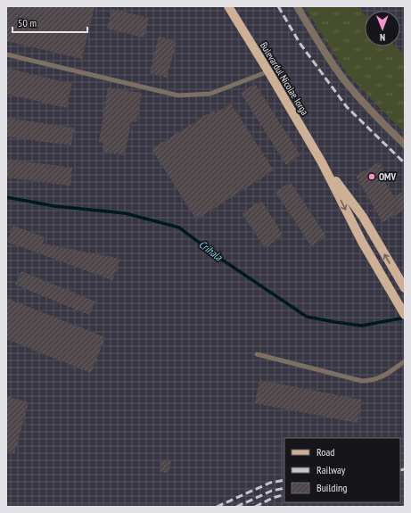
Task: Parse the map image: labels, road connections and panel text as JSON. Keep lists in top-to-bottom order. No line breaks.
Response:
{"streets":{"main road":["Bulevardul Nicolae Iorga"]},"water":["Crihala"],"places":["OMV"],"legend":["Road","Railway","Building"],"scale_bar":"50 m","north":"bottom"}
